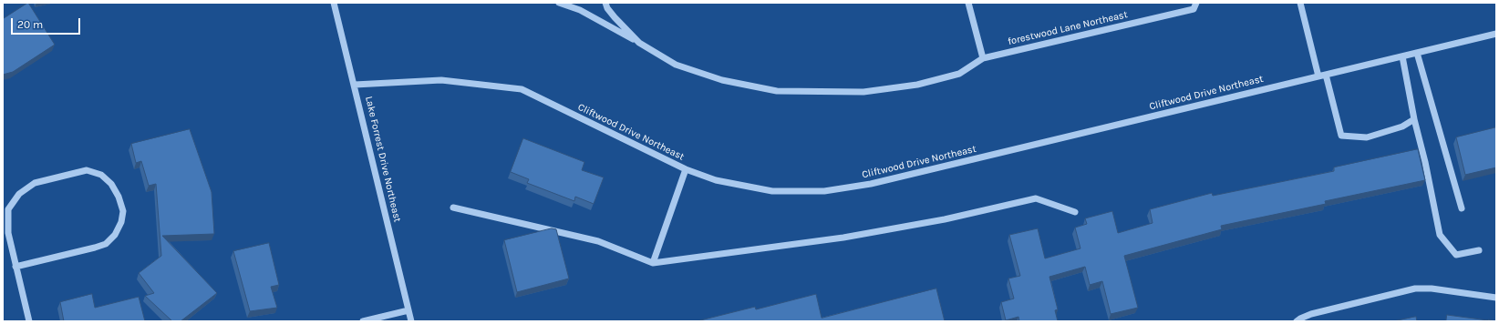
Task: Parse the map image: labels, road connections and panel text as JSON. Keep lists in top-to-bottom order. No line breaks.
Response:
{"streets":{"street":["forestwood Lane Northeast","Cliftwood Drive Northeast","Lake Forrest Drive Northeast"]},"crossings":[["Cliftwood Drive Northeast","Lake Forrest Drive Northeast"]],"scale_bar":"20 m"}
